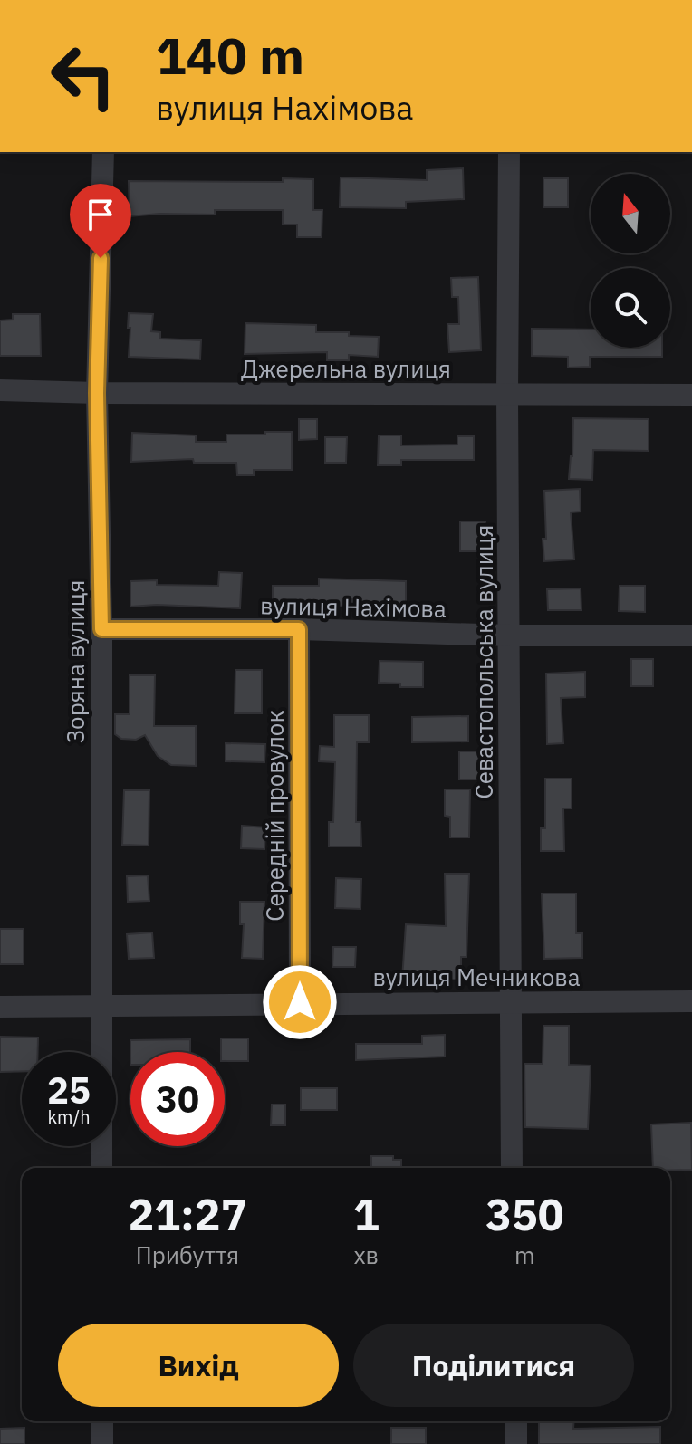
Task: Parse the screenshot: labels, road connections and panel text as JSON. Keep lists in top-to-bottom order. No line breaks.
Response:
{"streets":{"street":["Джерельна вулиця","вулиця Нахімова","Зоряна вулиця","Севастопольська вулиця","Середній провулок","вулиця Мечникова"]},"crossings":[["Джерельна вулиця","Зоряна вулиця"],["Джерельна вулиця","Севастопольська вулиця"],["вулиця Нахімова","Зоряна вулиця"],["вулиця Нахімова","Севастопольська вулиця"],["вулиця Нахімова","Середній провулок"],["Зоряна вулиця","вулиця Мечникова"],["Севастопольська вулиця","вулиця Мечникова"],["Середній провулок","вулиця Мечникова"]],"north":"top","page":{"turn":["140 m","вулиця Нахімова"],"speed":"25 km/h","limit":"30","eta":["21:27","Прибуття","1","хв","350","m"],"buttons":["Вихід","Поділитися"]}}
